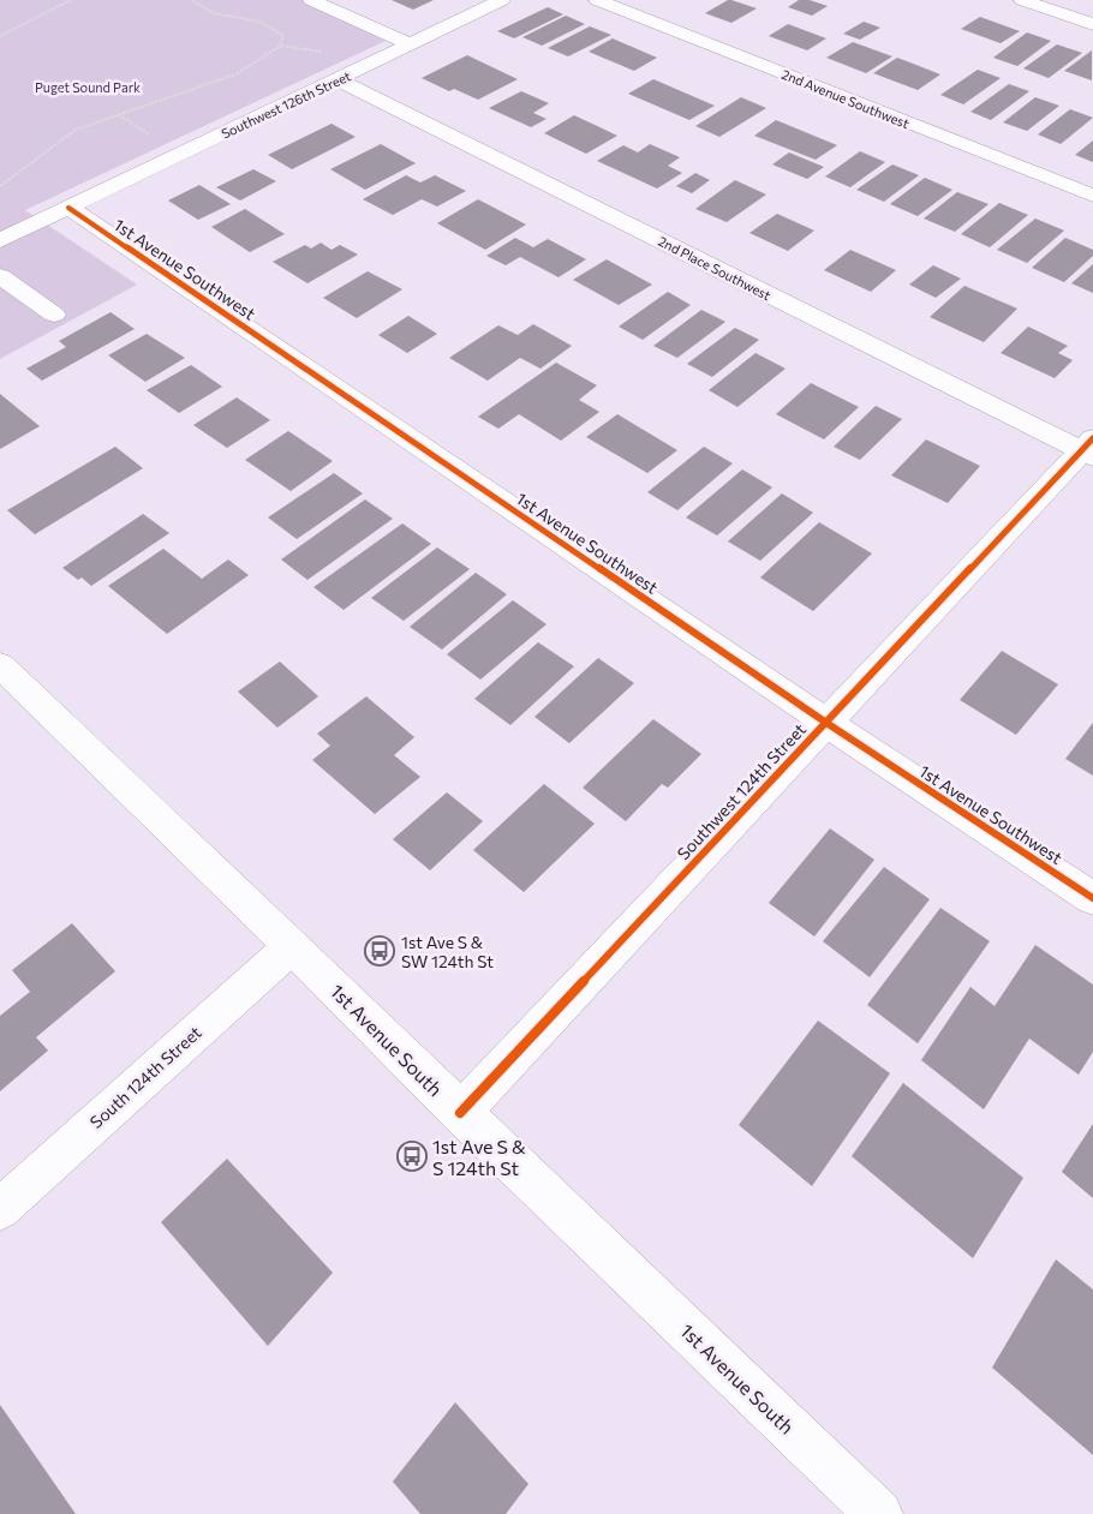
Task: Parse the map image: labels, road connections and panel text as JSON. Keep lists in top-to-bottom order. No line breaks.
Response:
{"streets":{"street":["2nd Avenue Southwest","Southwest 126th Street","2nd Place Southwest","1st Avenue Southwest","Southwest 124th Street","1st Avenue South","South 124th Street"]},"crossings":[["Southwest 126th Street","2nd Place Southwest"],["Southwest 126th Street","1st Avenue Southwest"],["2nd Place Southwest","Southwest 124th Street"],["1st Avenue Southwest","Southwest 124th Street"],["Southwest 124th Street","1st Avenue South"],["1st Avenue South","South 124th Street"]],"parks":["Puget Sound Park"],"places":{"bus stop":["1st Ave S & SW 124th St","1st Ave S & S 124th St"]}}
